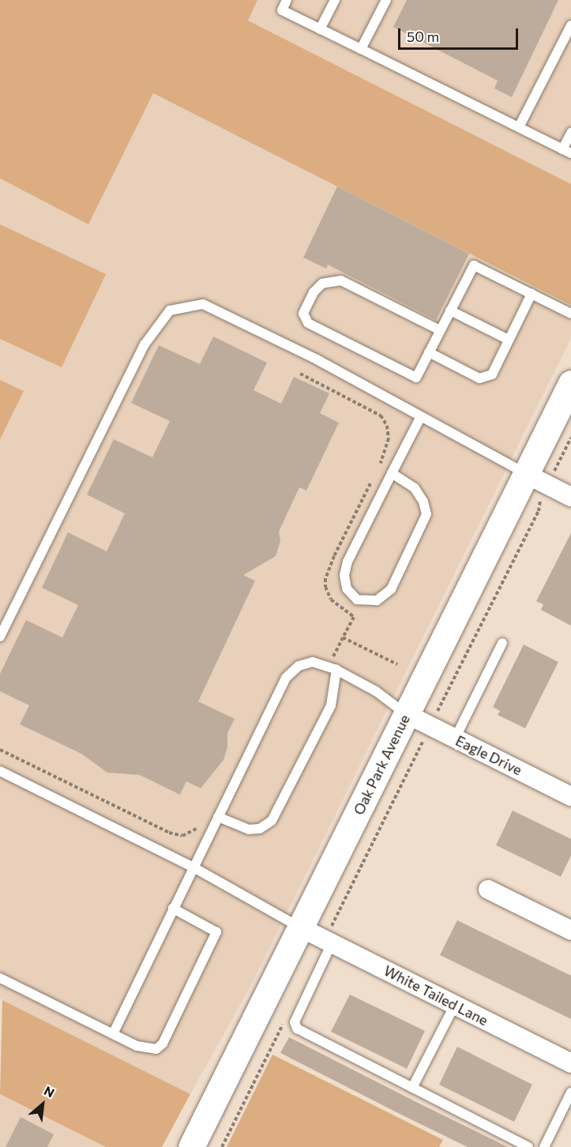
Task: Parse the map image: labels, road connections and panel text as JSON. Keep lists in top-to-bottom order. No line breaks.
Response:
{"streets":{"street":["Eagle Drive","Oak Park Avenue","White Tailed Lane"]},"crossings":[["Eagle Drive","Oak Park Avenue"],["Oak Park Avenue","White Tailed Lane"]],"scale_bar":"50 m","north":"top right"}
